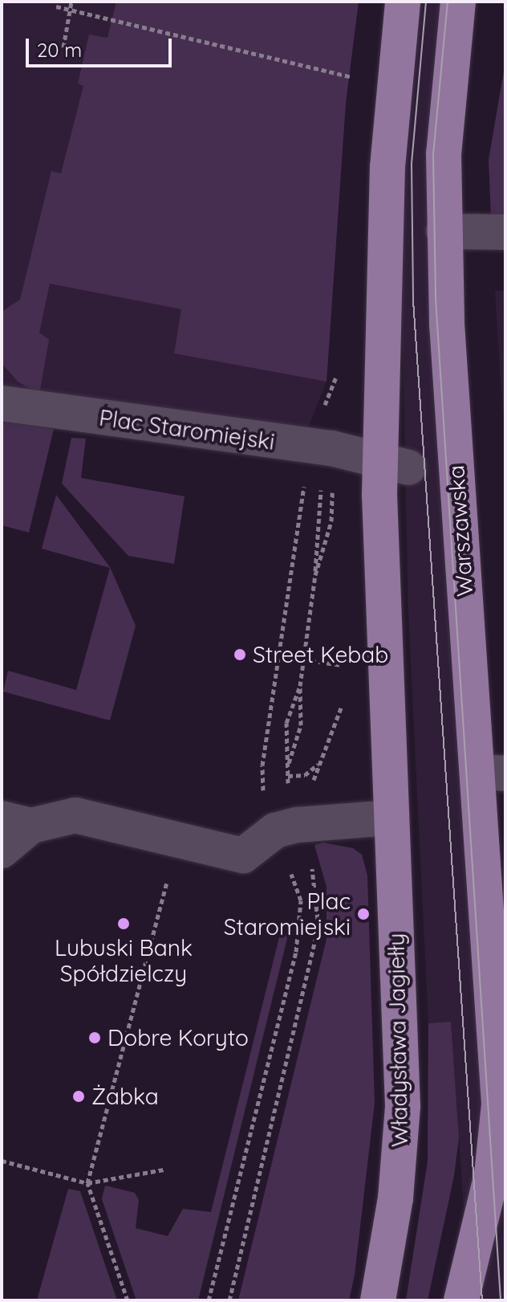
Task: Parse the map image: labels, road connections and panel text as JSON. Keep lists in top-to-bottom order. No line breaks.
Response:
{"streets":{"main road":["Warszawska","Władysława Jagiełły"],"street":["Plac Staromiejski"]},"crossings":[["Plac Staromiejski","Warszawska"]],"places":["Street Kebab","Plac Staromiejski","Lubuski Bank Spółdzielczy","Dobre Koryto","Żabka"],"scale_bar":"20 m"}
